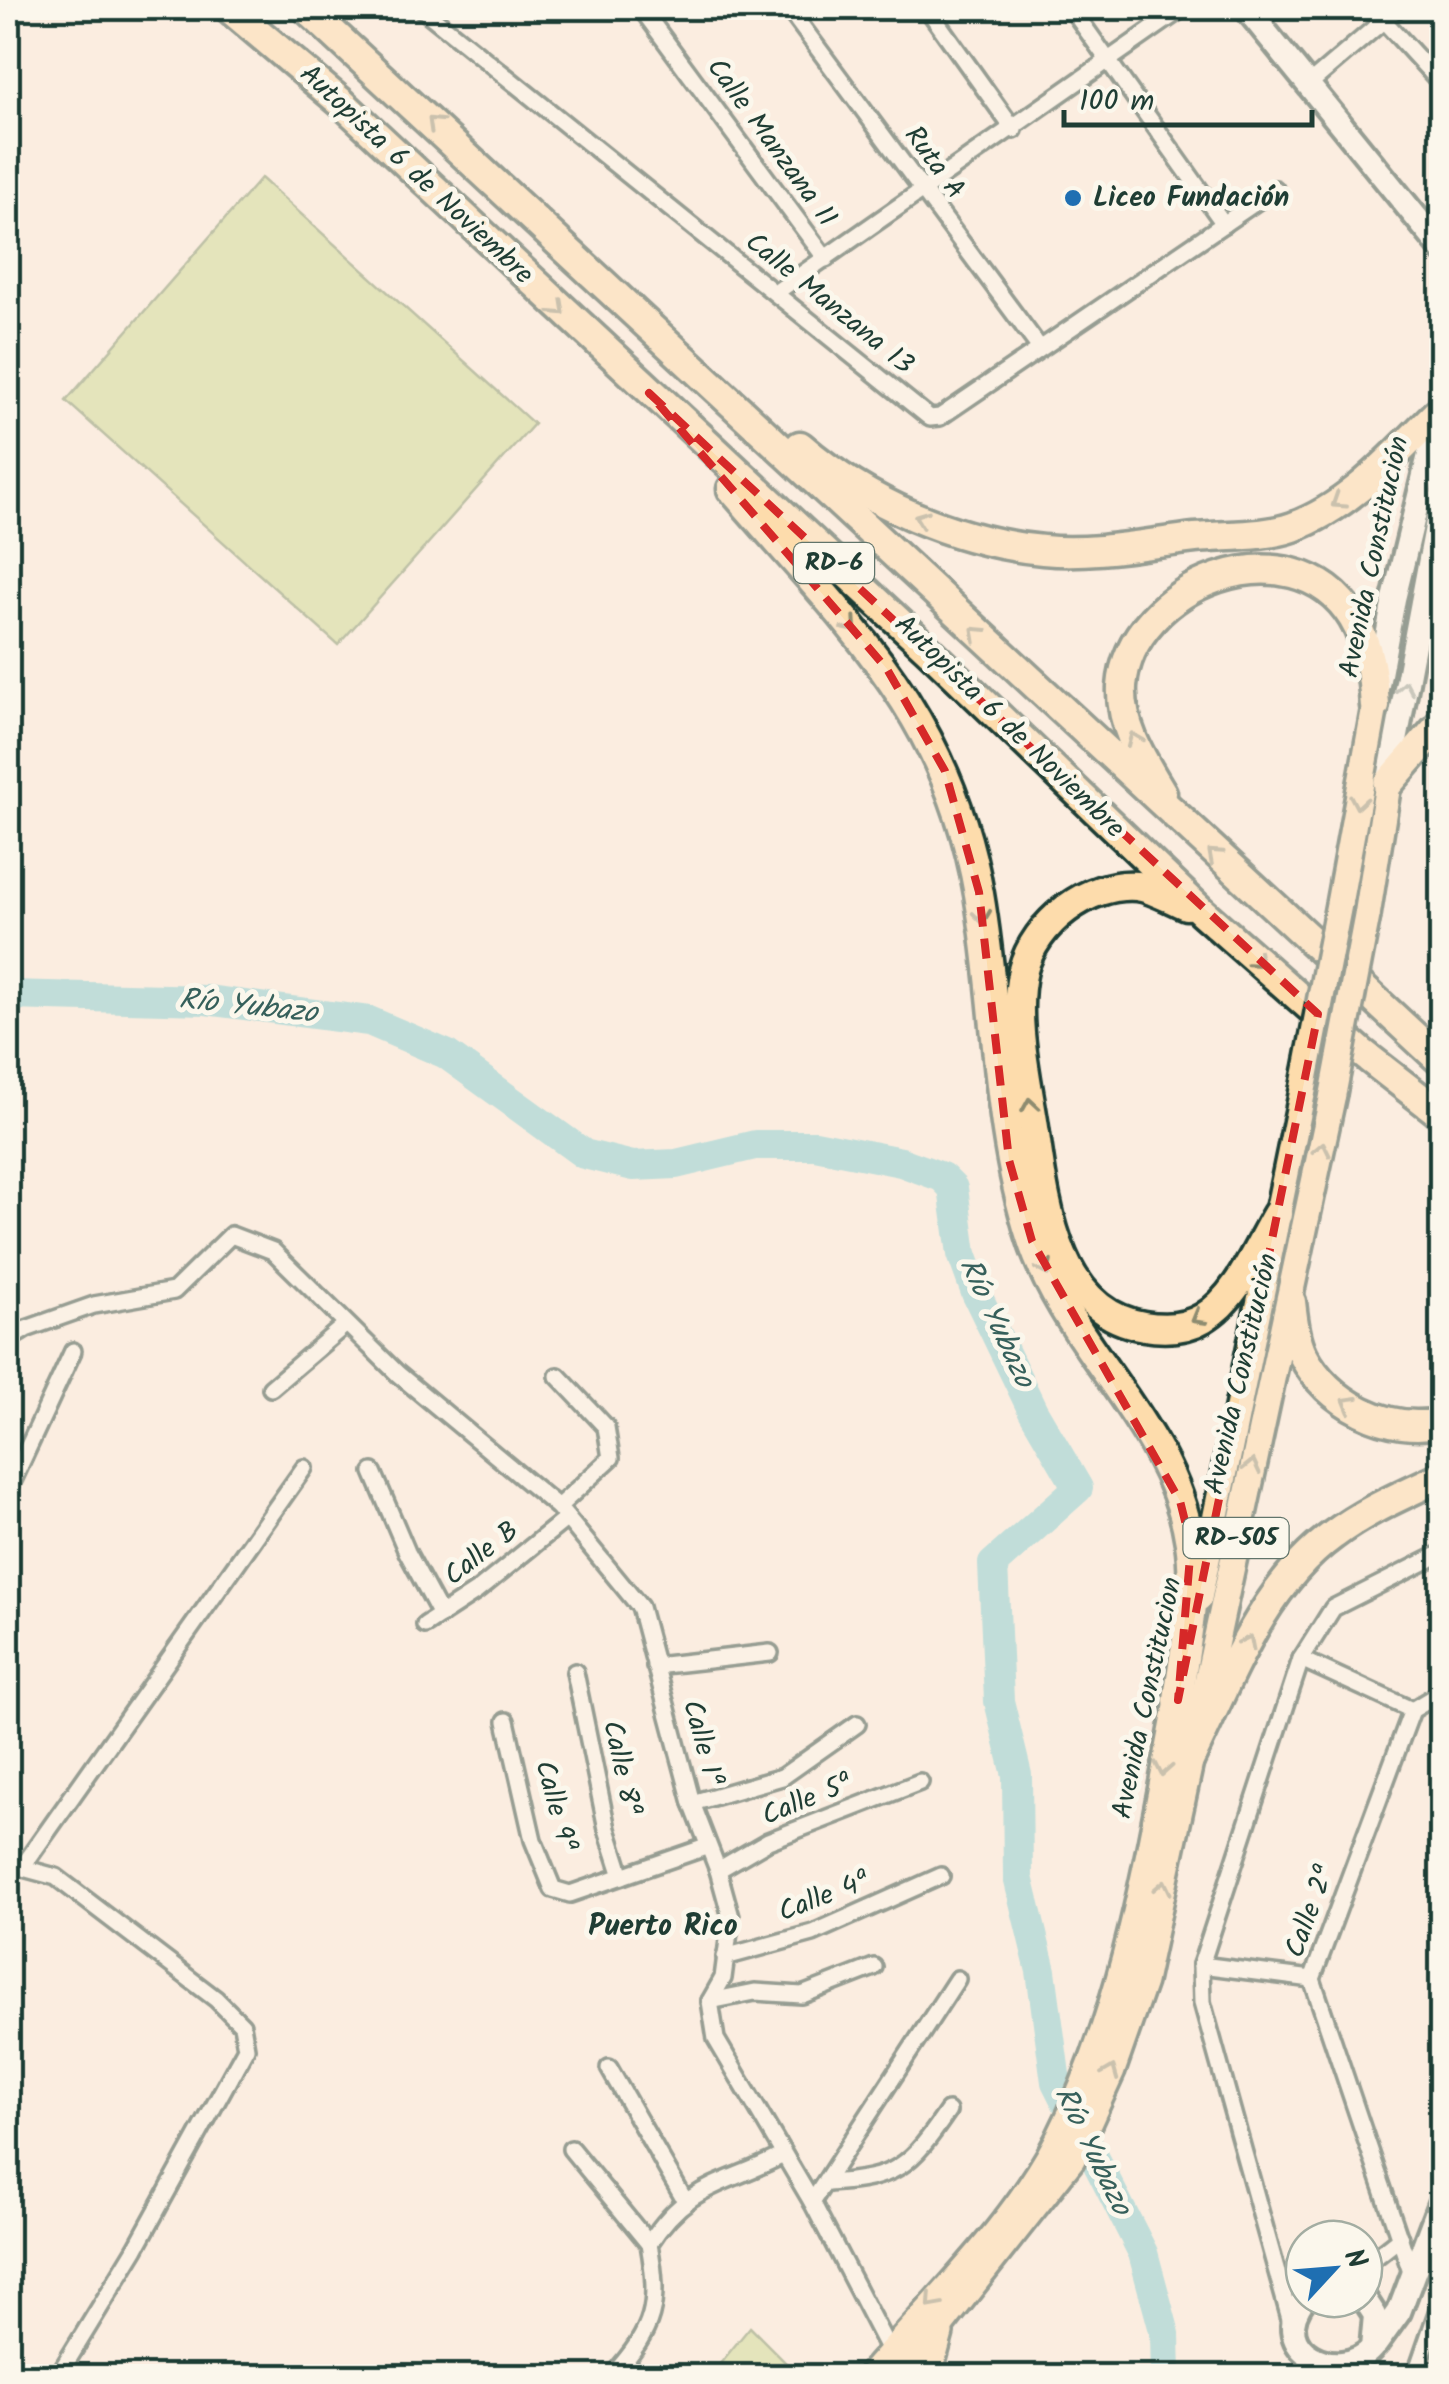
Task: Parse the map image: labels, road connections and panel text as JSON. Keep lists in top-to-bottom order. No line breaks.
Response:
{"streets":{"highway":["Autopista 6 de Noviembre","RD-6"],"main road":["Avenida Constitución","RD-505","Avenida Constitucion"],"street":["Calle Manzana 11","Ruta A","Calle Manzana 13","Calle B","Calle 1ª","Calle 8ª","Calle 5ª","Calle 9ª","Calle 4ª","Calle 2ª"]},"crossings":[["Ruta A","Calle Manzana 13"],["Avenida Constitución","Avenida Constitucion"],["RD-505","Avenida Constitucion"],["Calle B","Calle 1ª"],["Calle 1ª","Calle 5ª"],["Calle 1ª","Calle 4ª"],["Calle 8ª","Calle 9ª"]],"districts":["Puerto Rico"],"water":["Río Yubazo"],"places":["Liceo Fundación"],"scale_bar":"100 m","north":"top right"}
